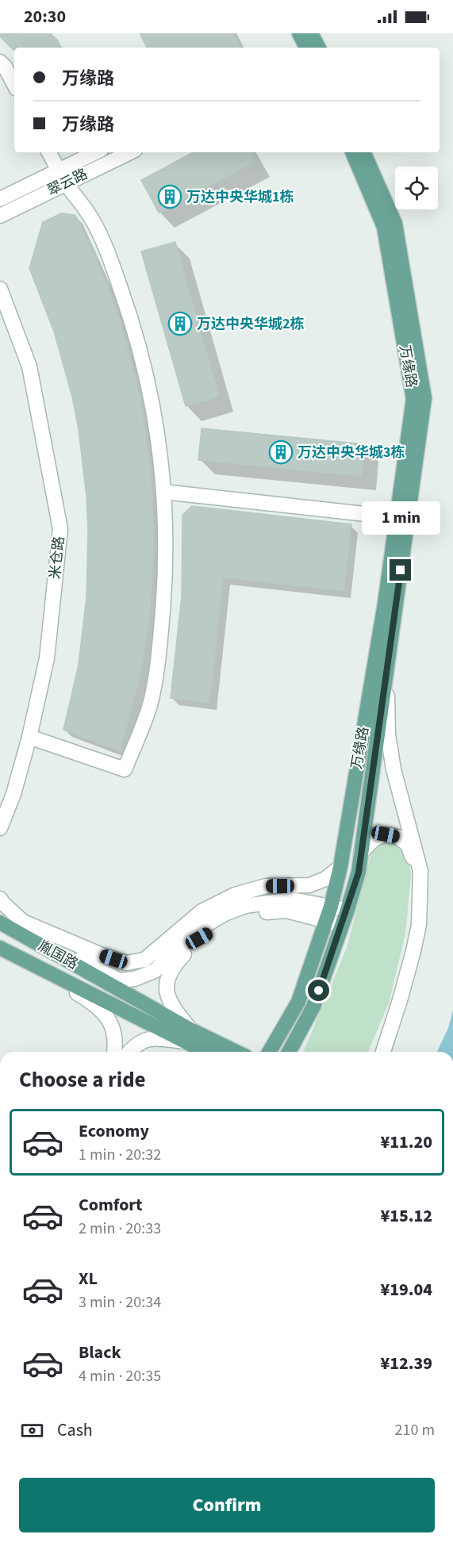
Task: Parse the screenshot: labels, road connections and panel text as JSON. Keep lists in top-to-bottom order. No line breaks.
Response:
{"streets":{"main road":["万缘路","胤国路"],"street":["翠云路","米仓路"]},"places":{"building":["万达中央华城1栋","万达中央华城2栋","万达中央华城3栋"]},"page":{"status":"20:30","banner":["万缘路","万缘路"],"bubble":"1 min","heading":"Choose a ride","list":[{"name":"Economy","note":"1 min · 20:32","value":"¥11.20"},{"name":"Comfort","note":"2 min · 20:33","value":"¥15.12"},{"name":"XL","note":"3 min · 20:34","value":"¥19.04"},{"name":"Black","note":"4 min · 20:35","value":"¥12.39"}],"pay":["Cash","210 m"],"buttons":"Confirm"}}
